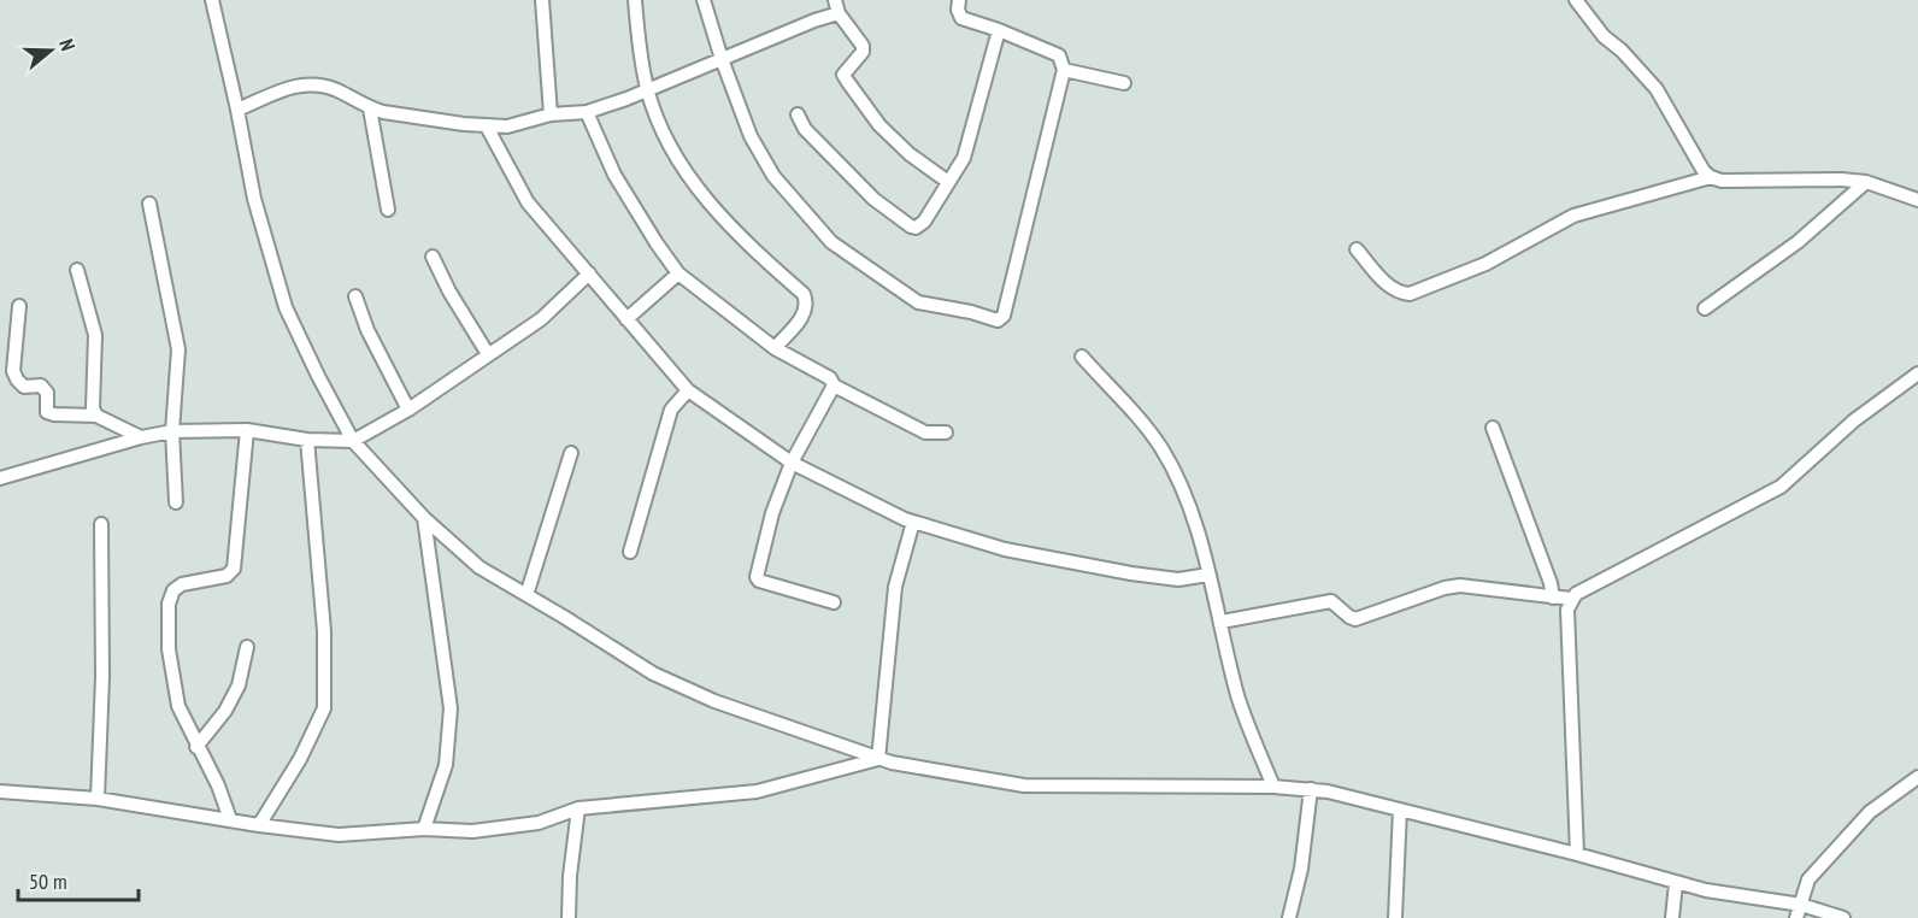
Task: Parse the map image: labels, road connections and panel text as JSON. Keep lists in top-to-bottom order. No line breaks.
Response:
{"scale_bar":"50 m","north":"right"}
